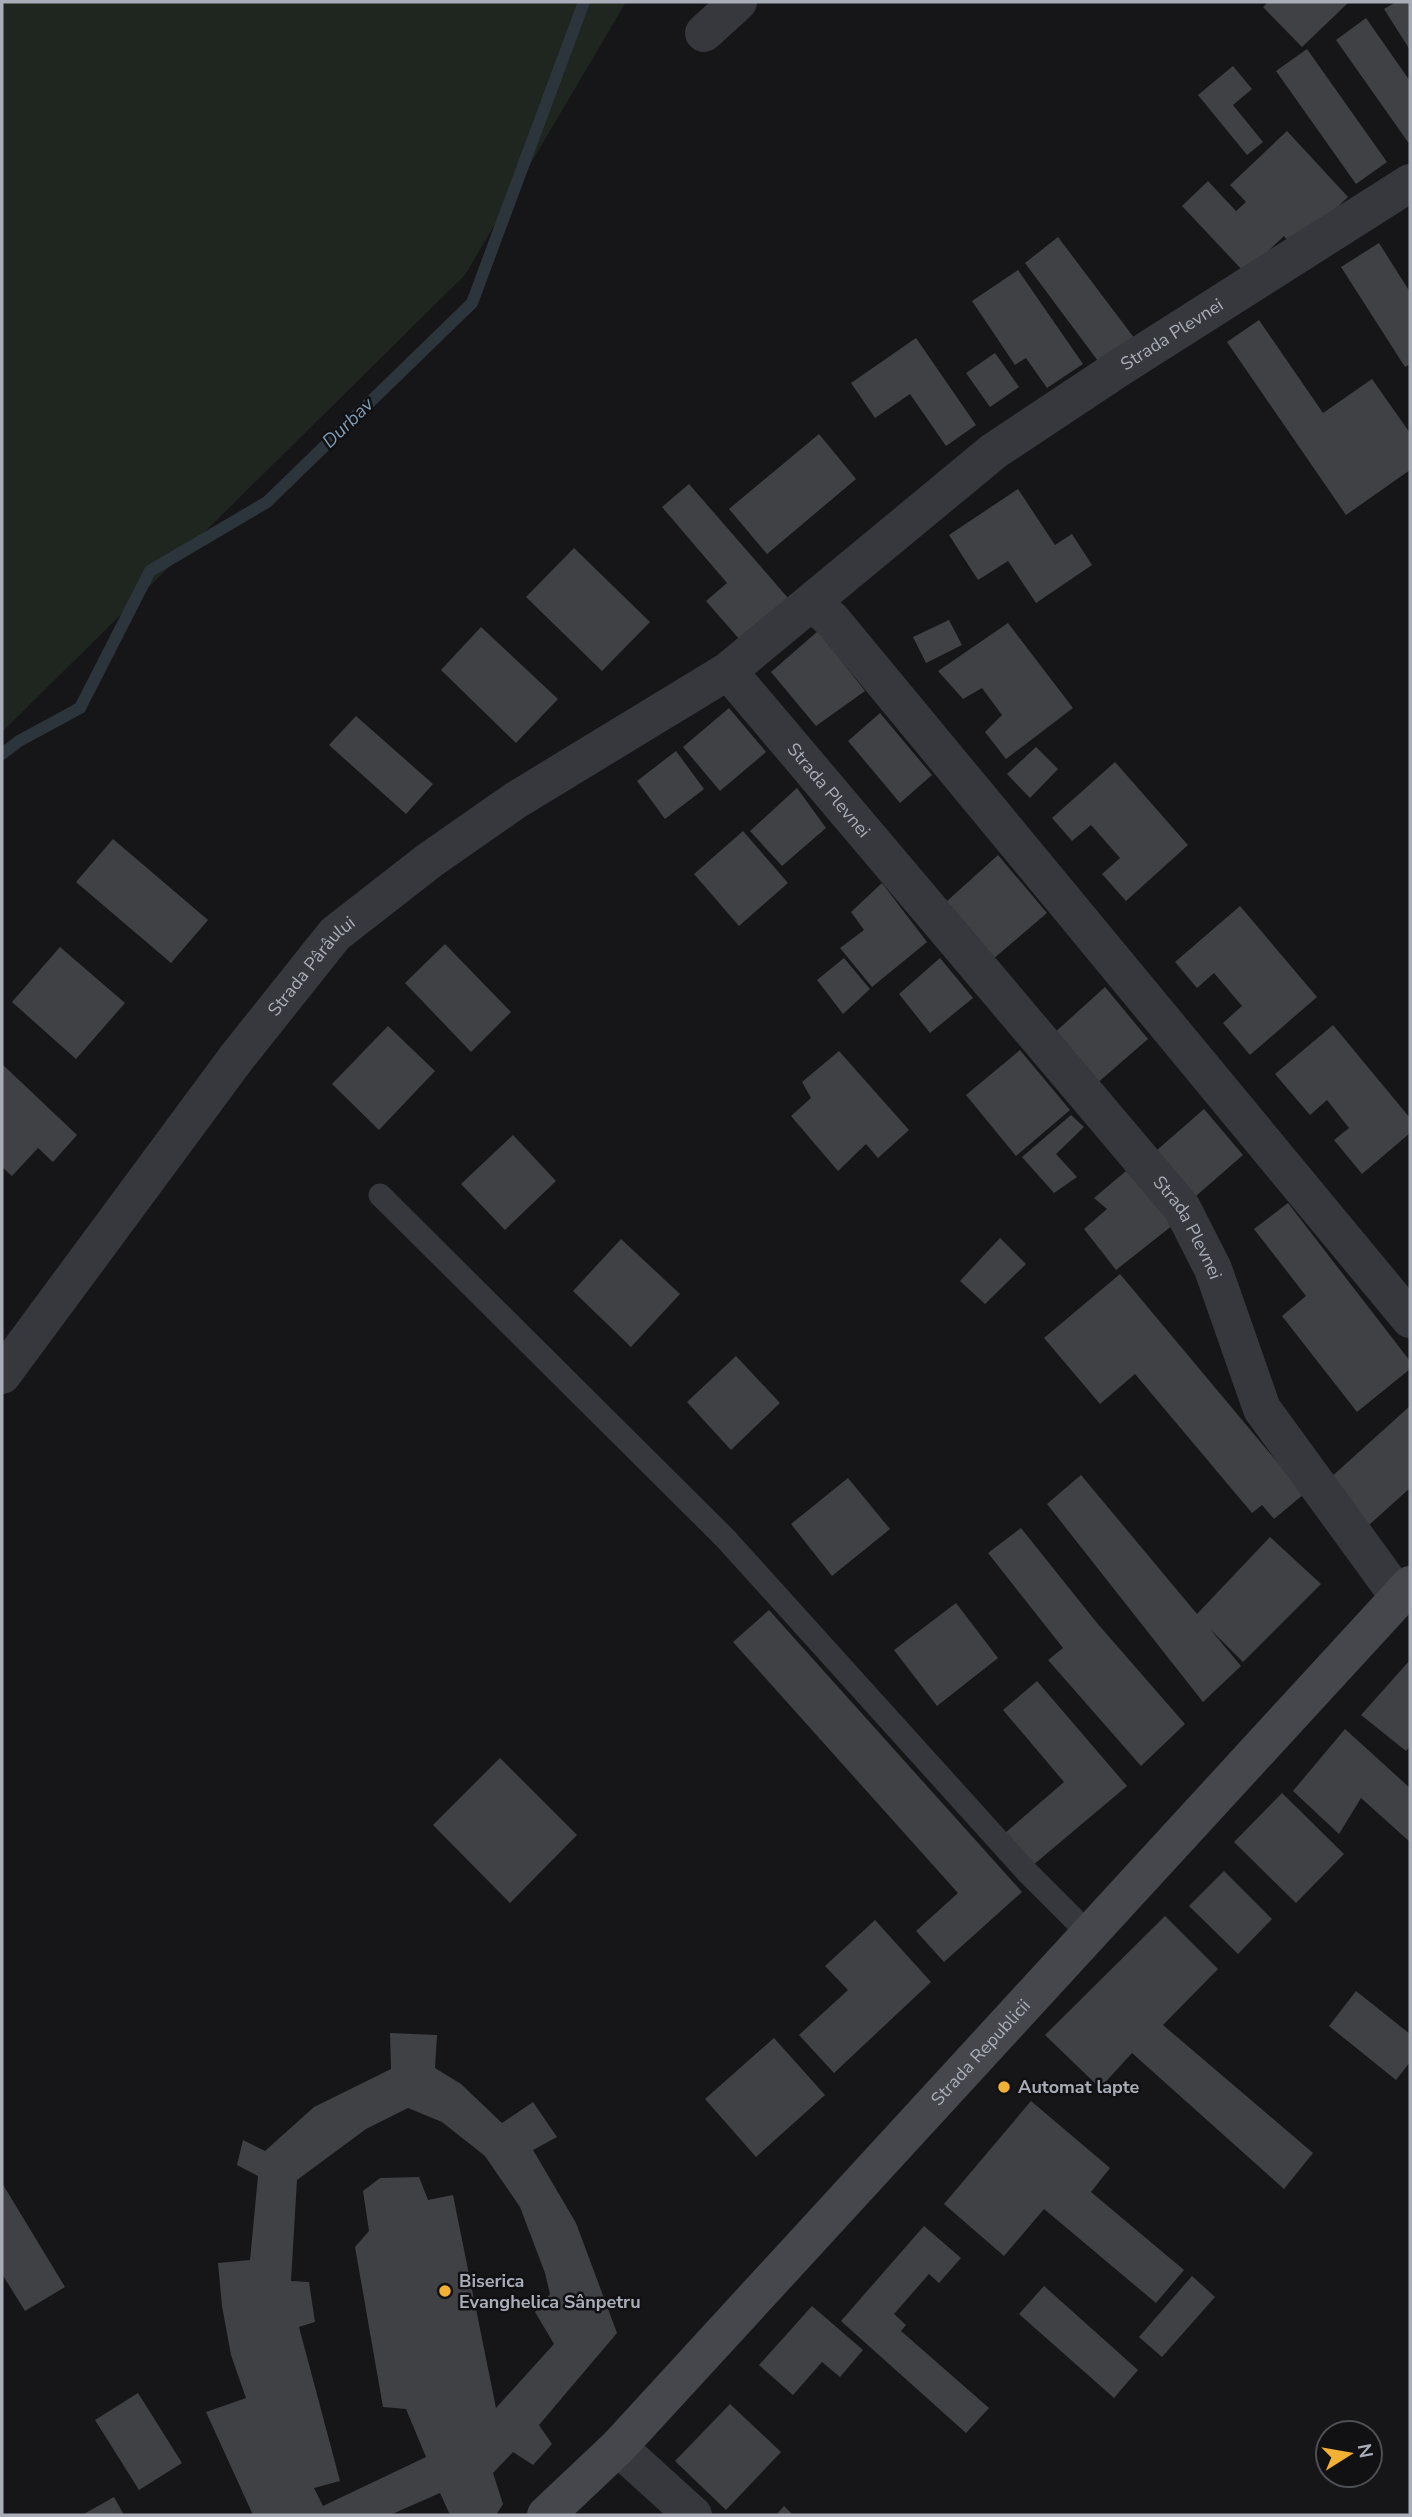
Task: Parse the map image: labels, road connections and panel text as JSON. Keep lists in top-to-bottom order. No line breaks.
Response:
{"streets":{"main road":["Strada Republicii"],"street":["Strada Plevnei","Strada Pârâului"]},"crossings":[["Strada Plevnei","Strada Pârâului"],["Strada Plevnei","Strada Republicii"]],"water":["Durbav"],"places":["Automat lapte","Biserica Evanghelica Sânpetru"],"north":"right"}
